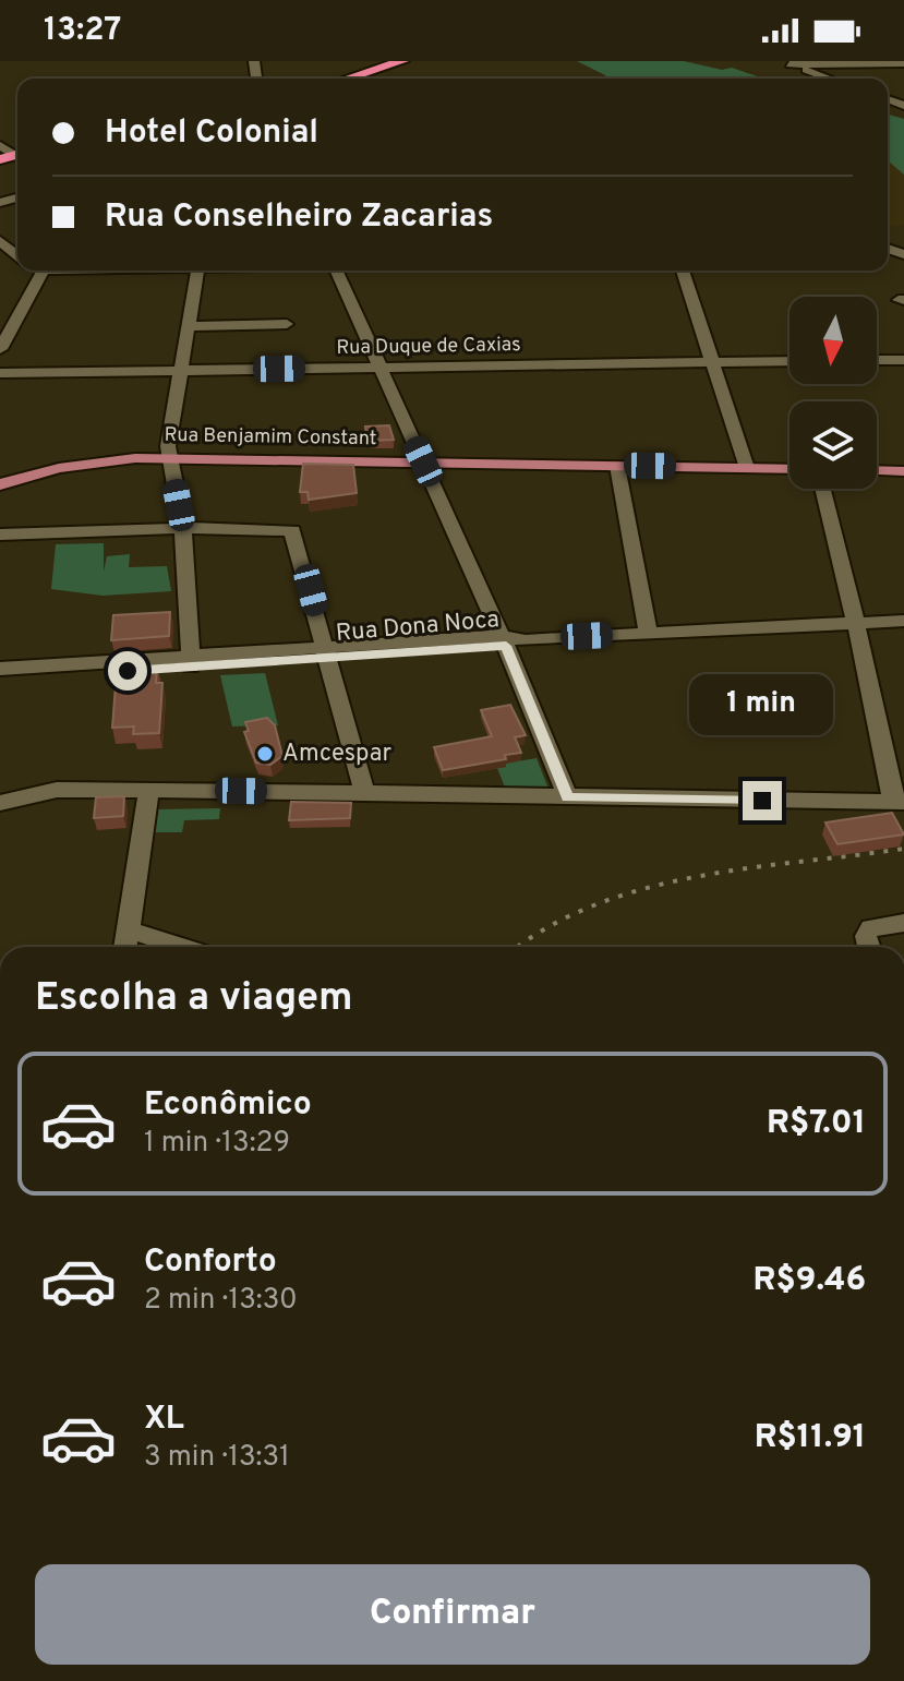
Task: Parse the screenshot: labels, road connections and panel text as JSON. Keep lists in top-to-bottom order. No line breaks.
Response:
{"streets":{"main road":["Rua Benjamim Constant"],"street":["Rua Duque de Caxias","Rua Dona Noca"]},"places":["Amcespar"],"north":"bottom","page":{"status":"13:27","banner":["Hotel Colonial","Rua Conselheiro Zacarias"],"bubble":"1 min","heading":"Escolha a viagem","list":[{"name":"Econômico","note":"1 min · 13:29","value":"R$7.01"},{"name":"Conforto","note":"2 min · 13:30","value":"R$9.46"},{"name":"XL","note":"3 min · 13:31","value":"R$11.91"}],"buttons":"Confirmar"}}
